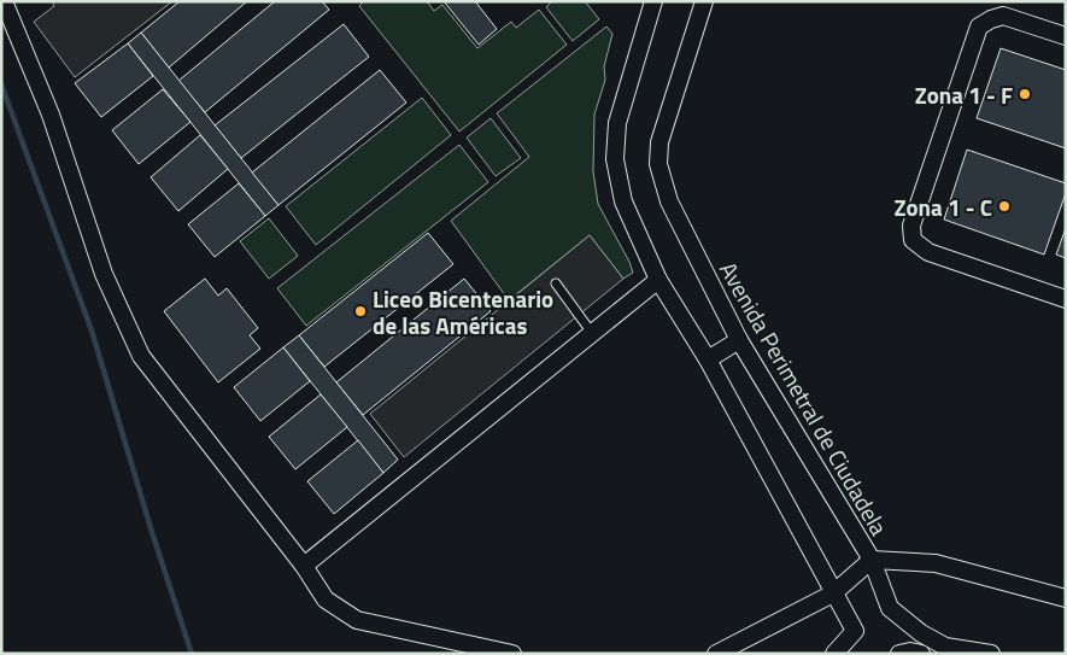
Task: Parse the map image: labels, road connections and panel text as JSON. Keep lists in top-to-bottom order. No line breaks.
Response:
{"streets":{"street":["Avenida Perimetral de Ciudadela"]},"places":["Zona 1 - F","Zona 1 - C","Liceo Bicentenario de las Américas"]}
